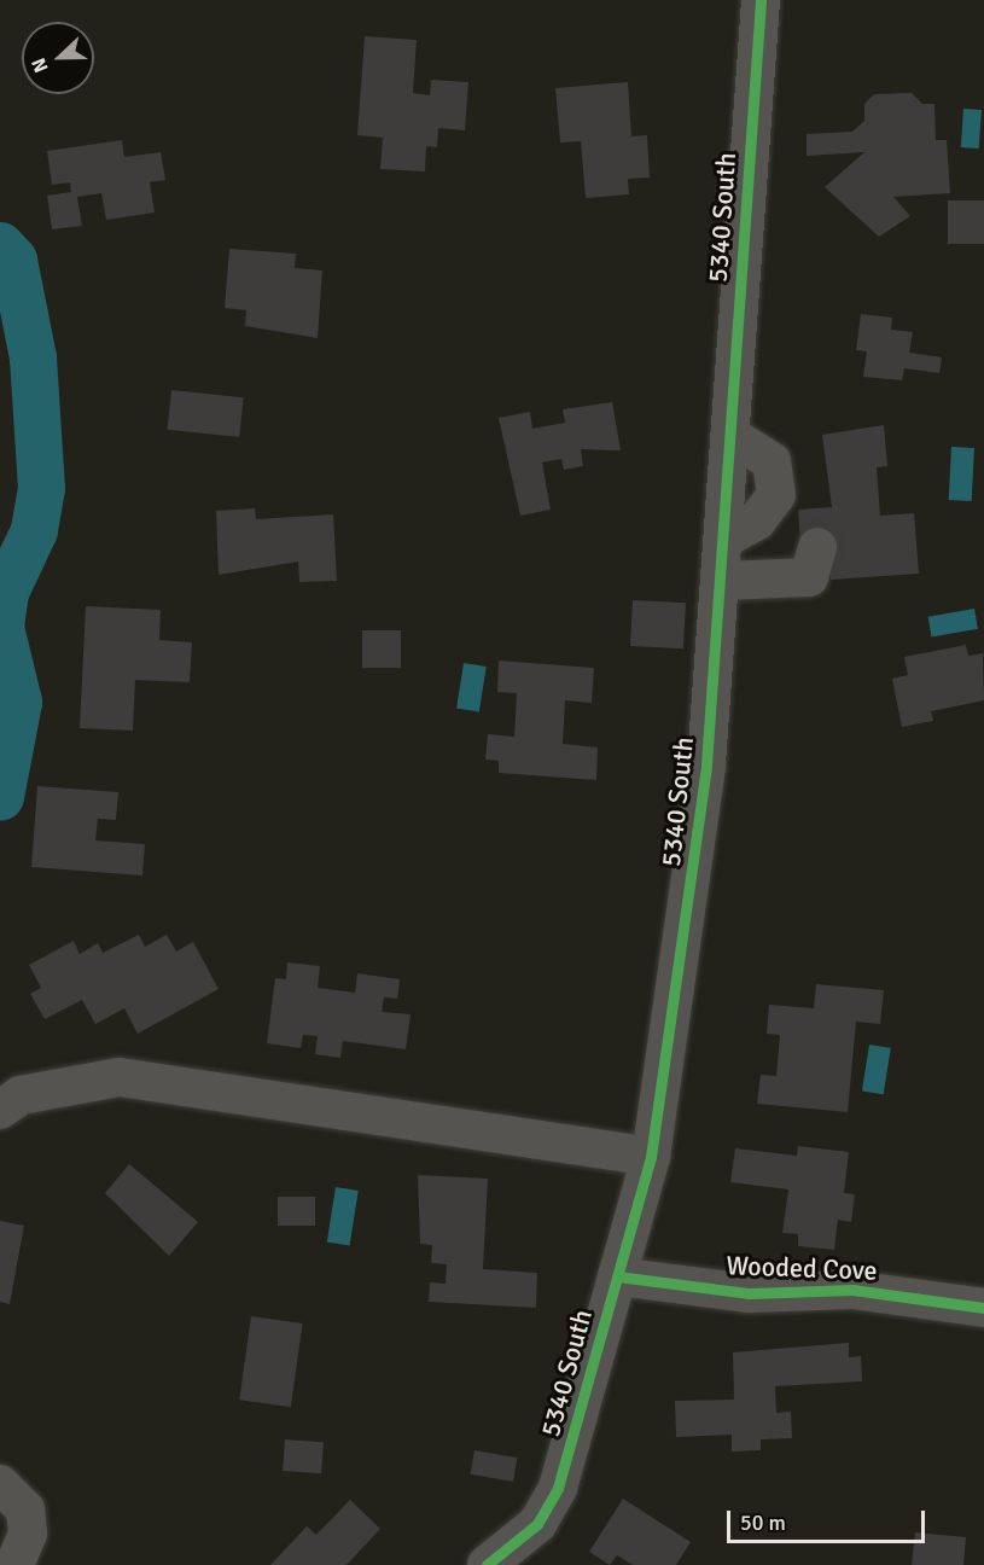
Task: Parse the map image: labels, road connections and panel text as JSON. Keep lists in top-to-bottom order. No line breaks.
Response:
{"streets":{"street":["5340 South","Wooded Cove"]},"crossings":[["5340 South","Wooded Cove"]],"scale_bar":"50 m","north":"left"}
